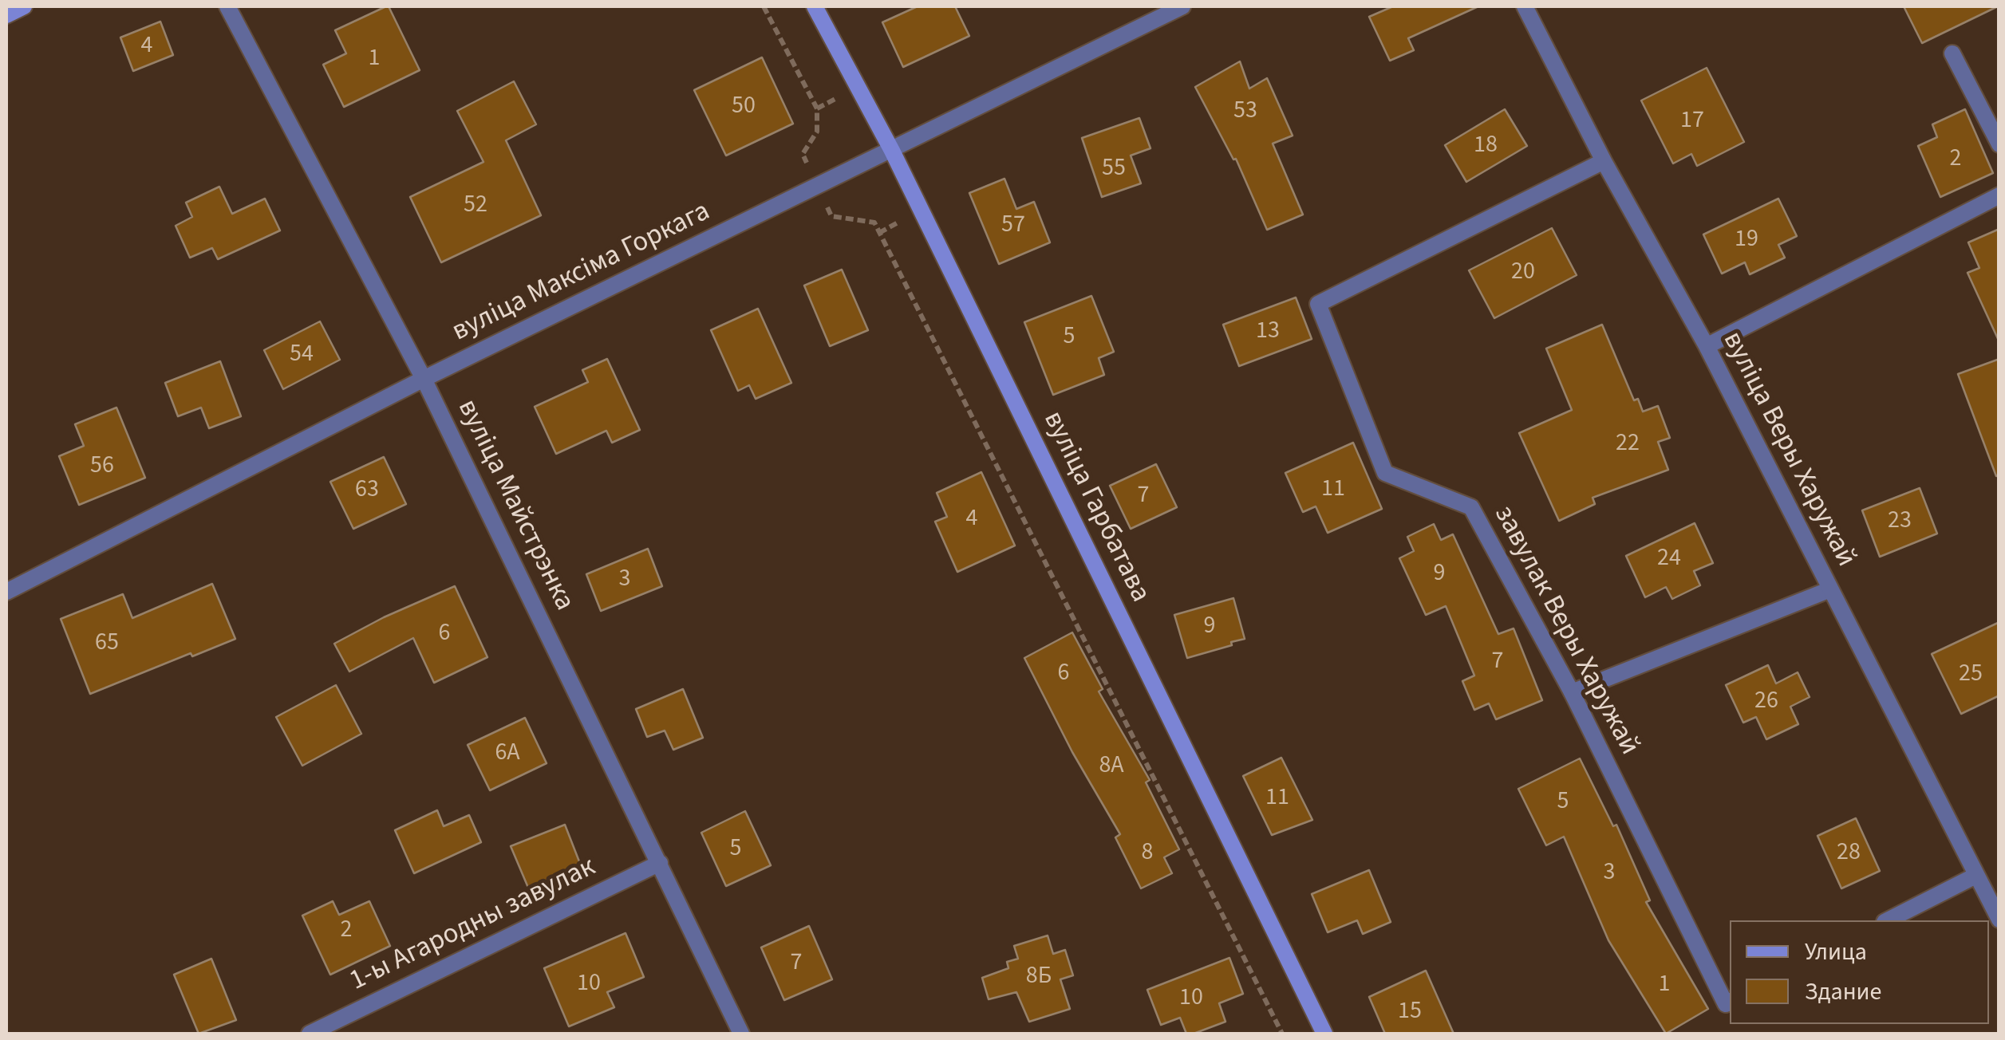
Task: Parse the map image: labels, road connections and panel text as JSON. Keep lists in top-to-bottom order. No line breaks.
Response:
{"streets":{"main road":["вуліца Гарбатава"],"street":["вуліца Максіма Горкага","вуліца Веры Харужай","вуліца Майстрэнка","завулак Веры Харужай","1-ы Агародны завулак"]},"crossings":[["вуліца Максіма Горкага","вуліца Майстрэнка"],["вуліца Максіма Горкага","вуліца Гарбатава"],["вуліца Веры Харужай","завулак Веры Харужай"],["вуліца Майстрэнка","1-ы Агародны завулак"]],"house_numbers":["4","1","50","53","17","18","2","55","52","57","19","20","13","5","54","22","56","11","63","7","4","23","24","9","3","9","6","65","7","6","25","26","6А","8А","11","5","5","8","28","3","2","7","8Б","10","1","10","15"],"legend":["Улица","Здание"]}
